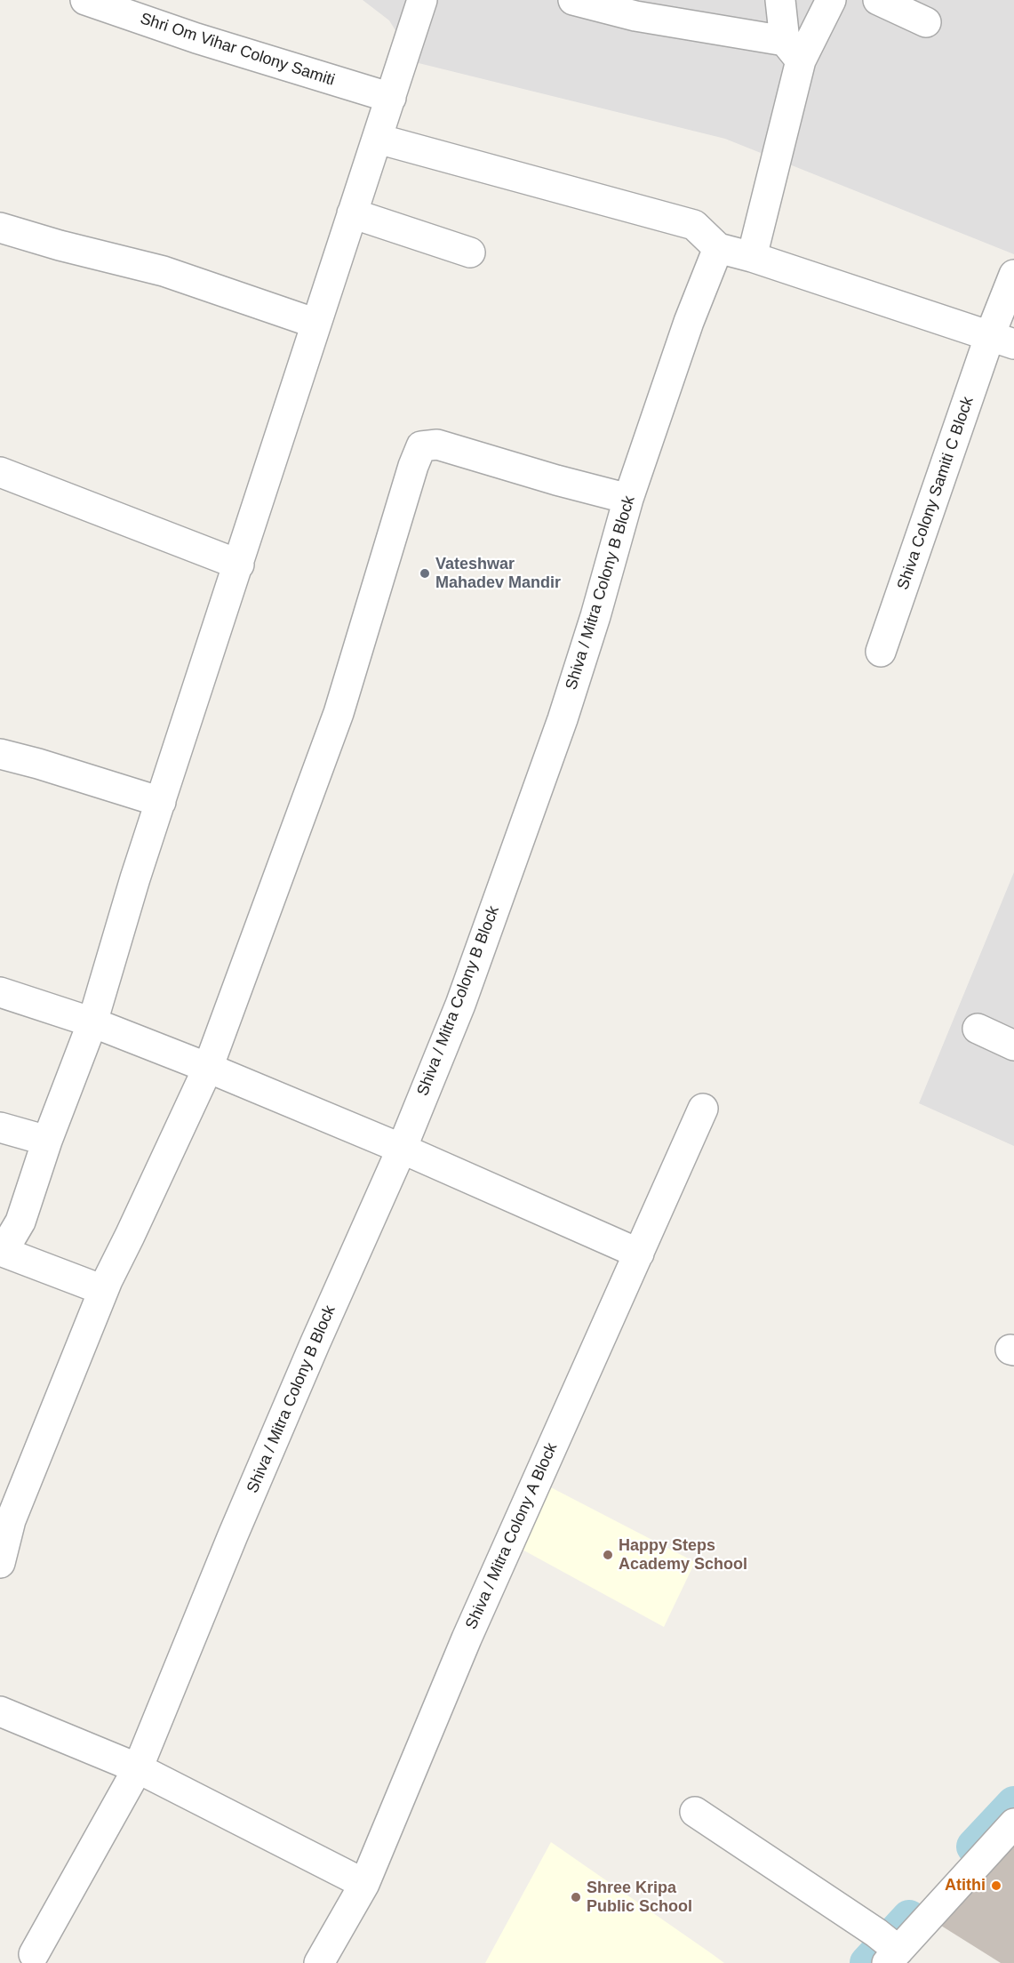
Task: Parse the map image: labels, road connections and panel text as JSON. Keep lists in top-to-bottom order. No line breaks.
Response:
{"streets":{"street":["Shri Om Vihar Colony Samiti","Shiva Colony Samiti C Block","Shiva / Mitra Colony B Block","Shiva / Mitra Colony A Block"]},"places":["Vateshwar Mahadev Mandir","Happy Steps Academy School","Atithi","Shree Kripa Public School"]}
